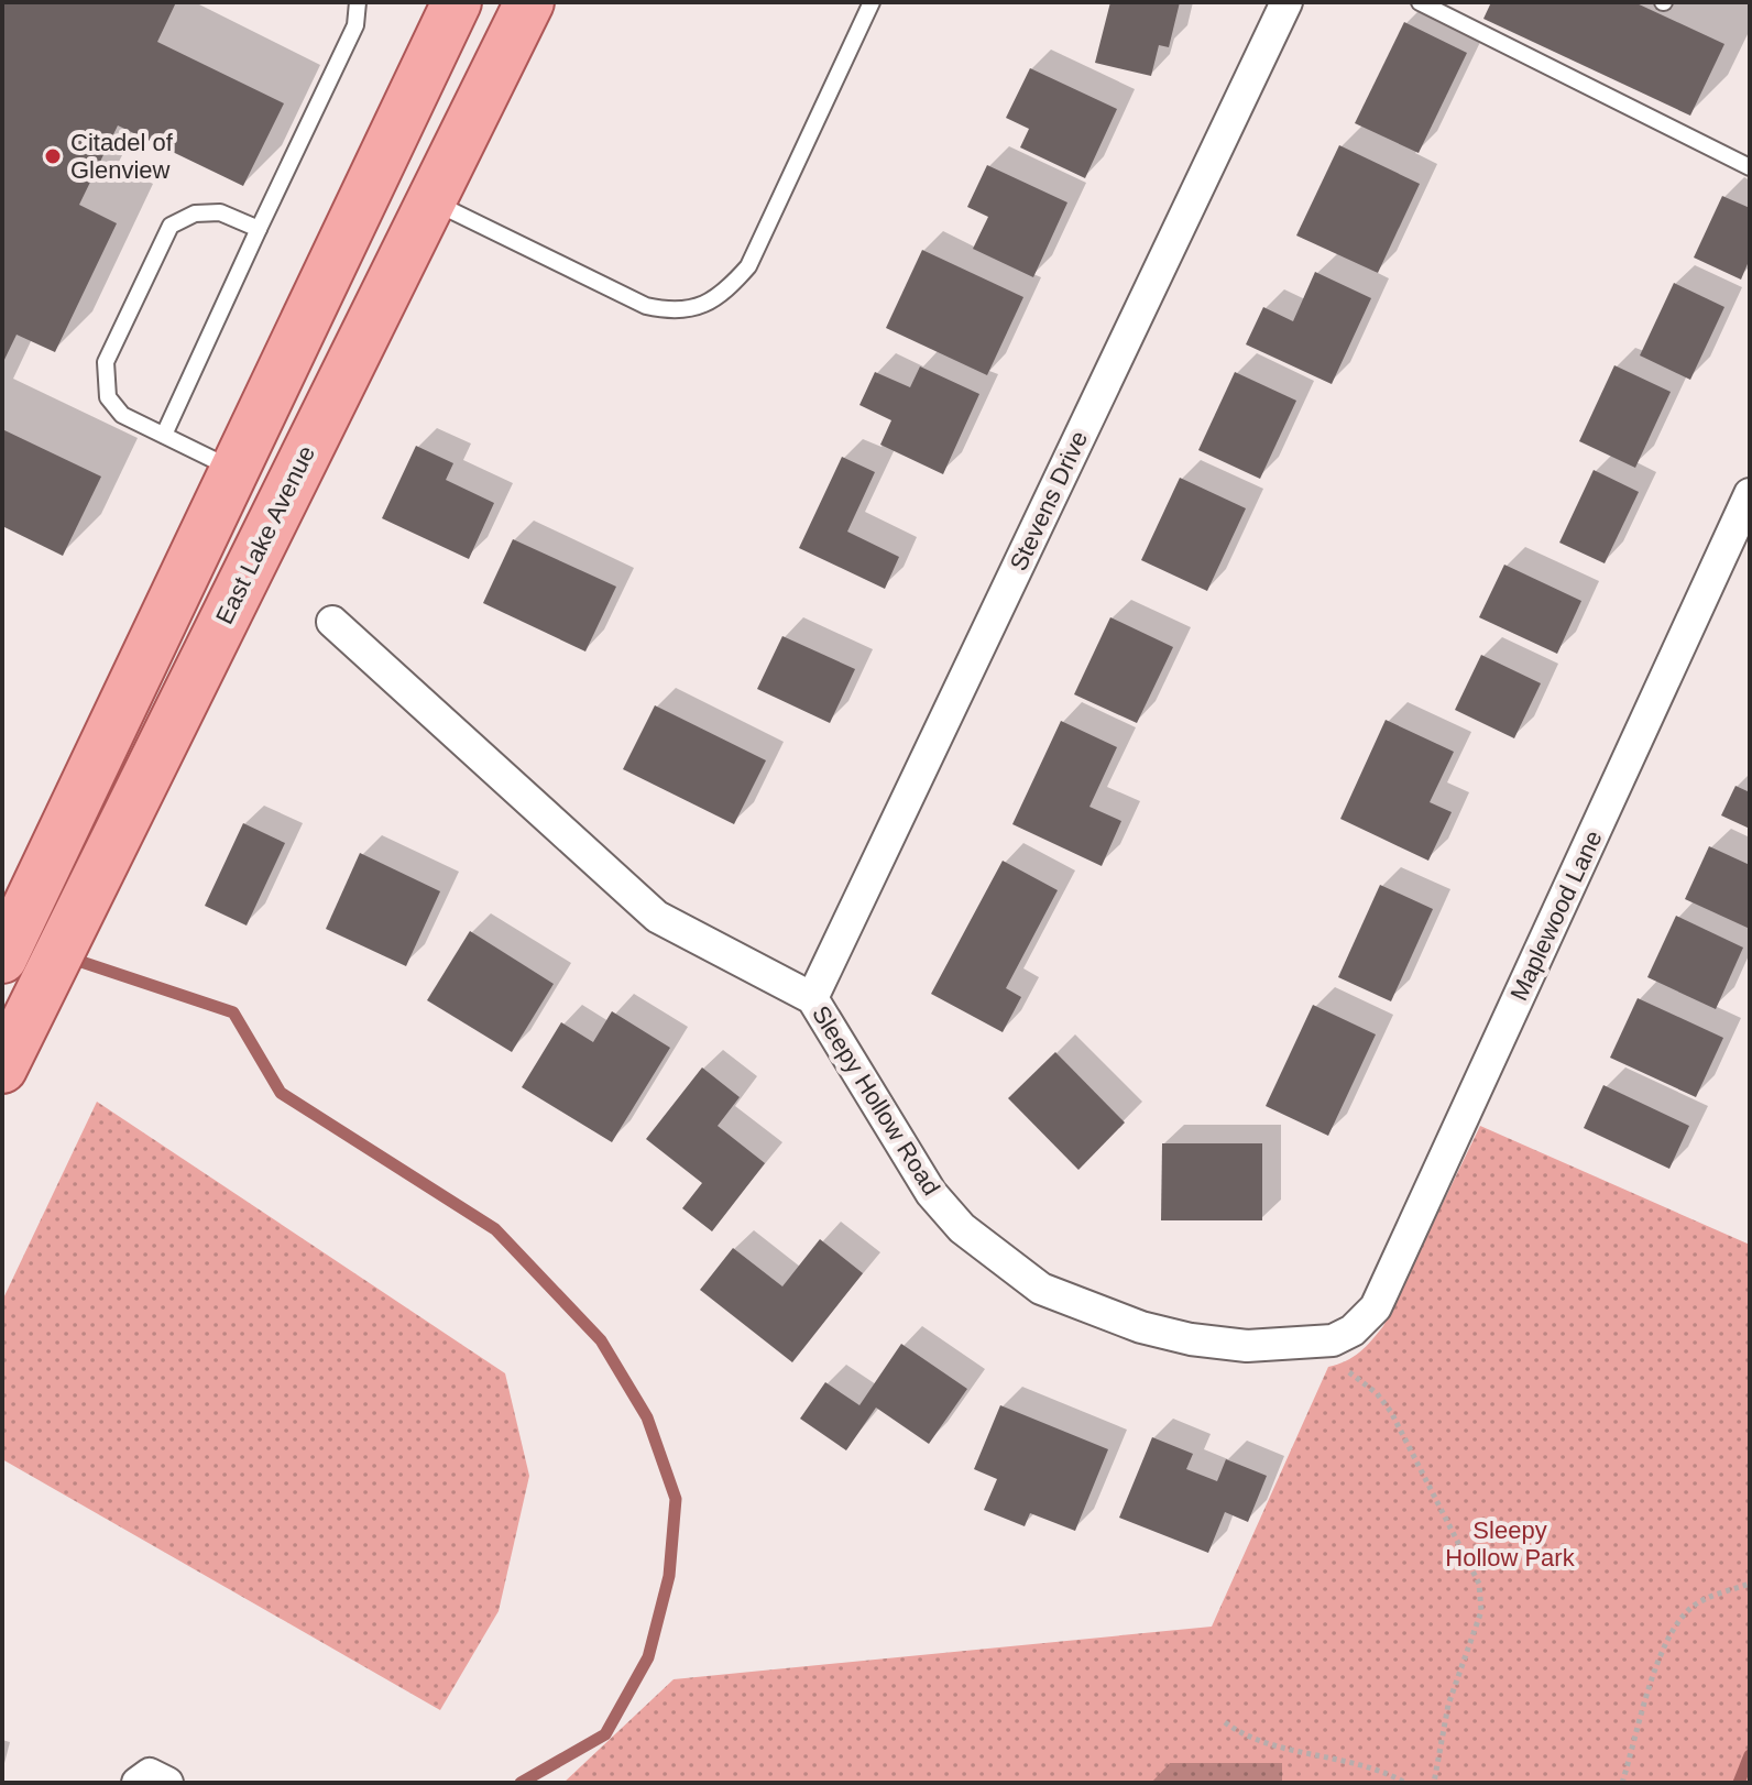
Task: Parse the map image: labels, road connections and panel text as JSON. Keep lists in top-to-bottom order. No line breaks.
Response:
{"streets":{"main road":["East Lake Avenue"],"street":["Stevens Drive","Maplewood Lane","Sleepy Hollow Road"]},"crossings":[["Stevens Drive","Sleepy Hollow Road"],["Maplewood Lane","Sleepy Hollow Road"]],"parks":["Sleepy Hollow Park"],"places":["Citadel of Glenview"]}
